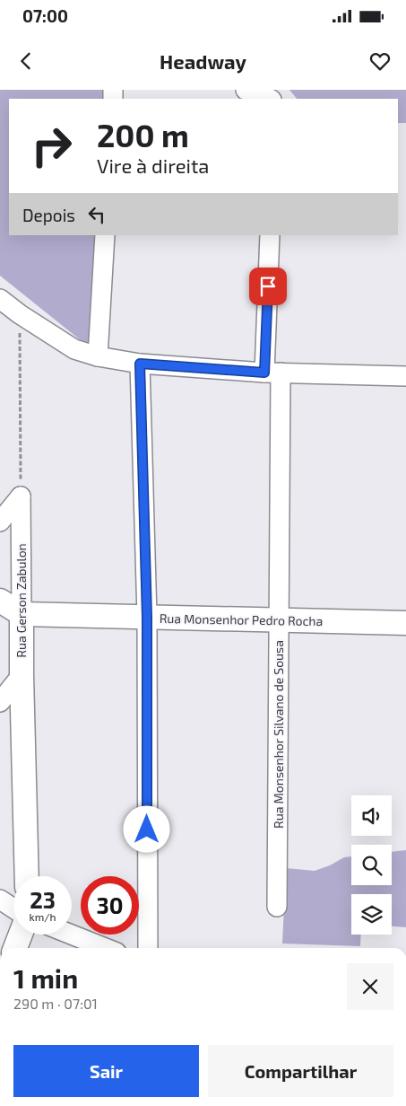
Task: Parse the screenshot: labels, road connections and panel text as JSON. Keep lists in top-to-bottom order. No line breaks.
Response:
{"streets":{"street":["Rua Gerson Zabulon","Rua Monsenhor Pedro Rocha","Rua Monsenhor Silvano de Sousa"]},"crossings":[["Rua Gerson Zabulon","Rua Monsenhor Pedro Rocha"],["Rua Monsenhor Pedro Rocha","Rua Monsenhor Silvano de Sousa"]],"page":{"status":"07:00","header":"Headway","turn":["200 m","Vire à direita"],"then":"Depois","speed":"23 km/h","limit":"30","heading":["1 min","290 m · 07:01"],"buttons":["Sair","Compartilhar"]}}
